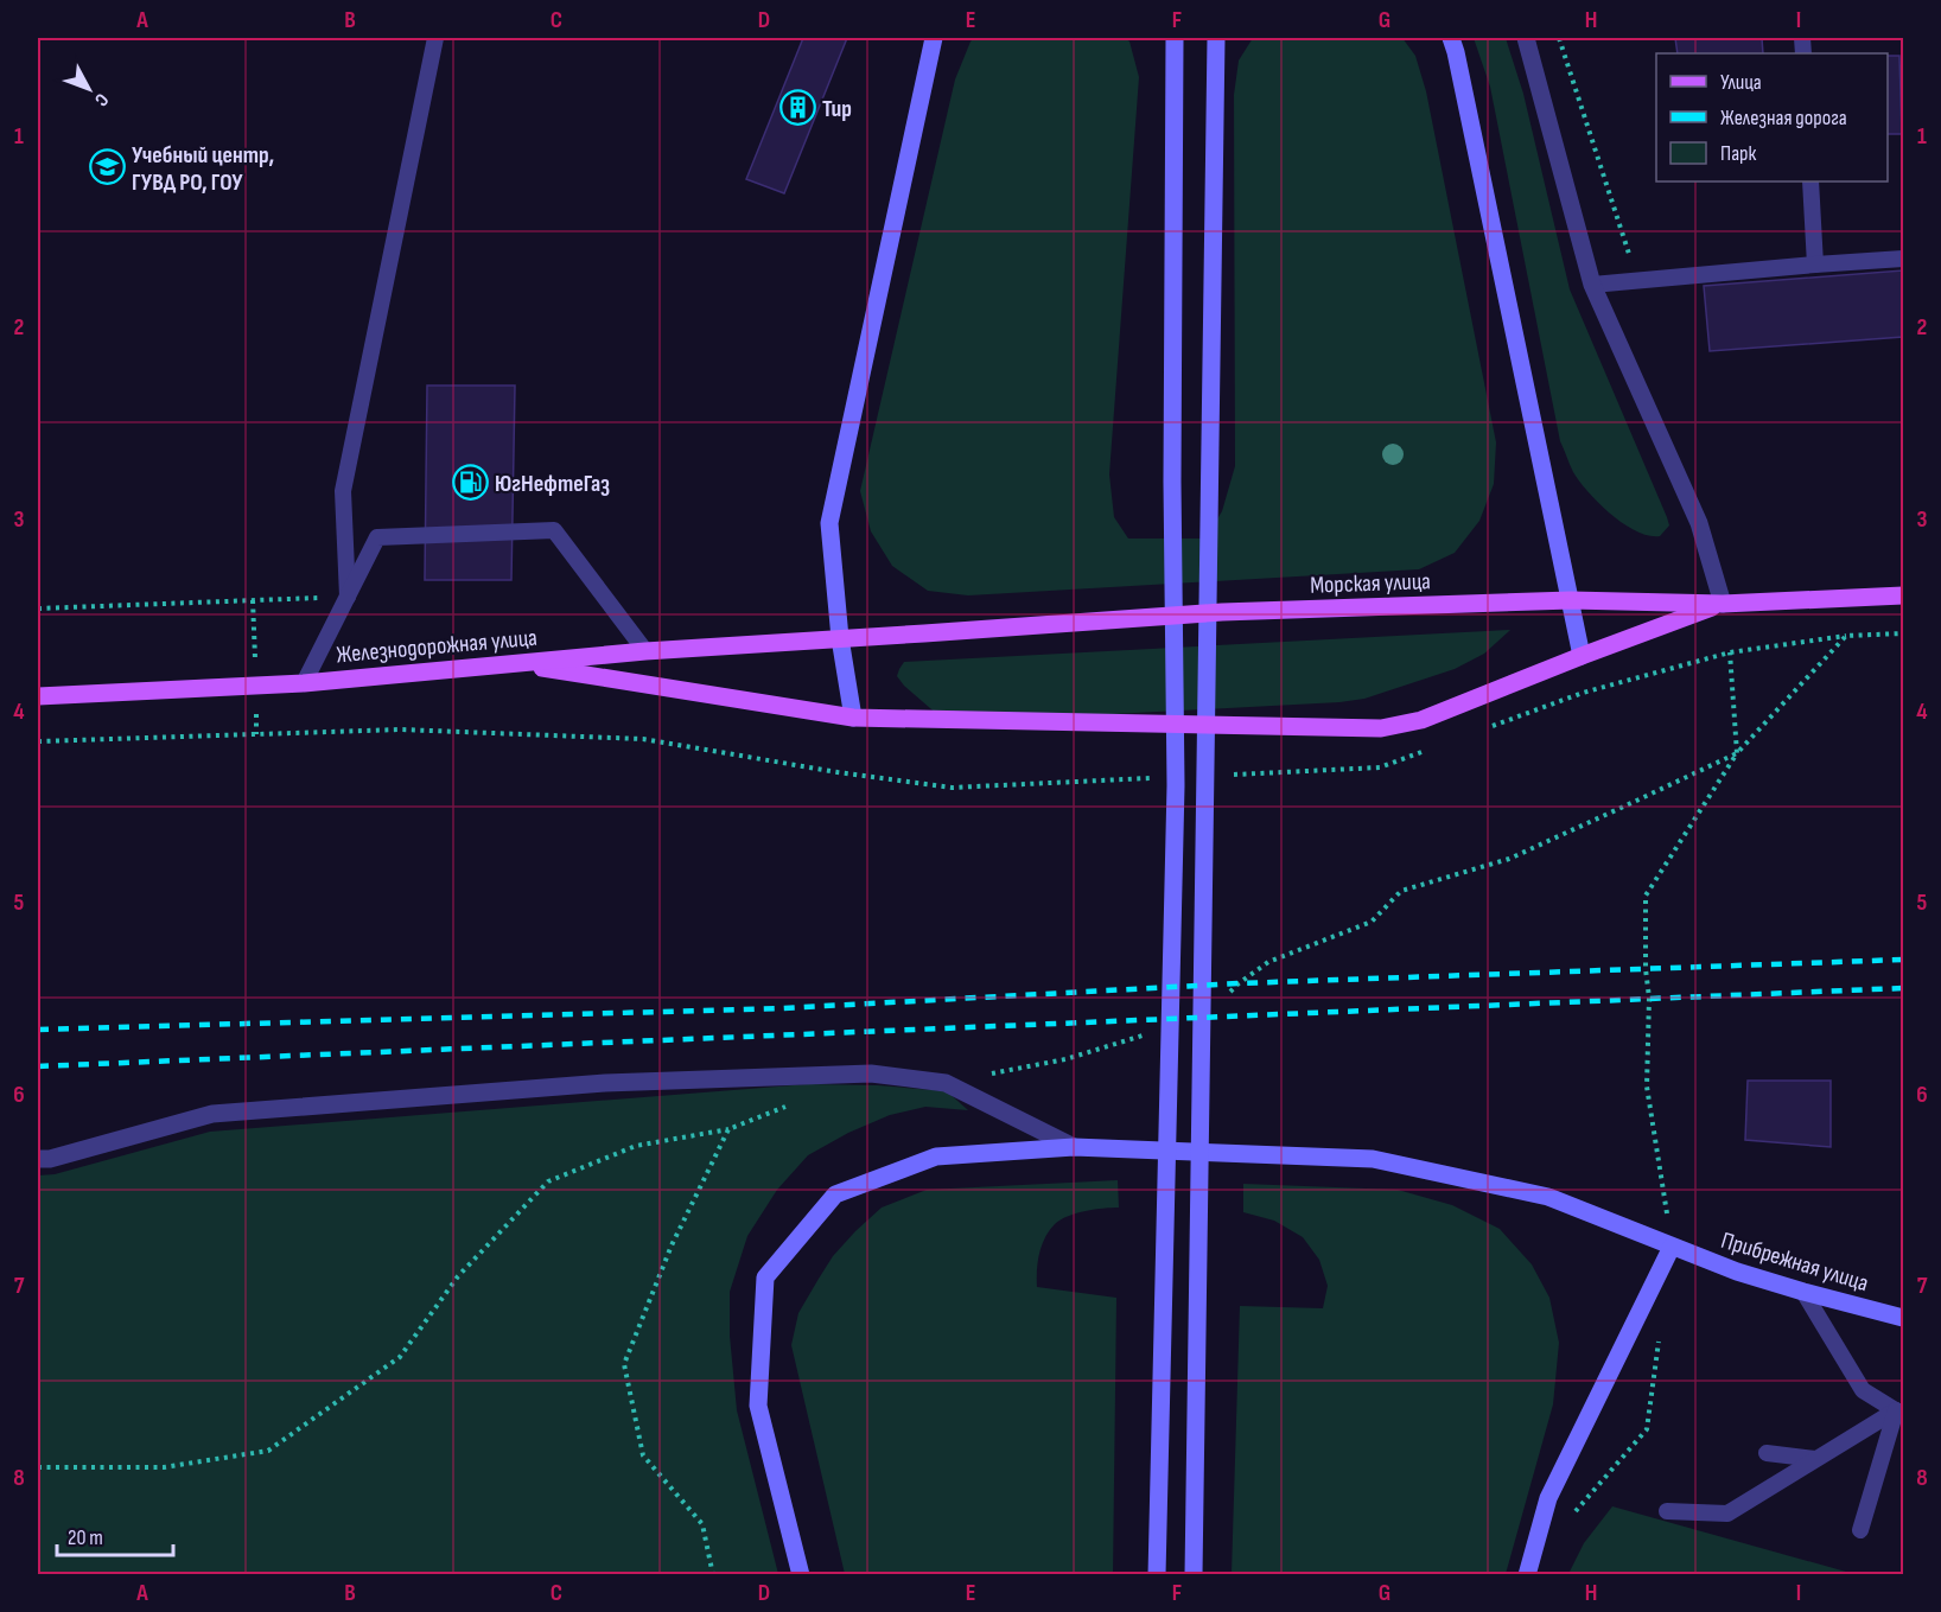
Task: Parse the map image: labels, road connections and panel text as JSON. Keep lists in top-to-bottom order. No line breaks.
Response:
{"streets":{"main road":["Морская улица","Железнодорожная улица","Прибрежная улица"]},"crossings":[["Морская улица","Железнодорожная улица"]],"places":{"building":["Тир"],"school or university":["Учебный центр, ГУВД РО, ГОУ"],"fuel station":["ЮгНефтеГаз"]},"legend":["Улица","Железная дорога","Парк"],"scale_bar":"20 m","north":"bottom right","grid":{"columns":["A","B","C","D","E","F","G","H","I"],"rows":["1","2","3","4","5","6","7","8"]}}
